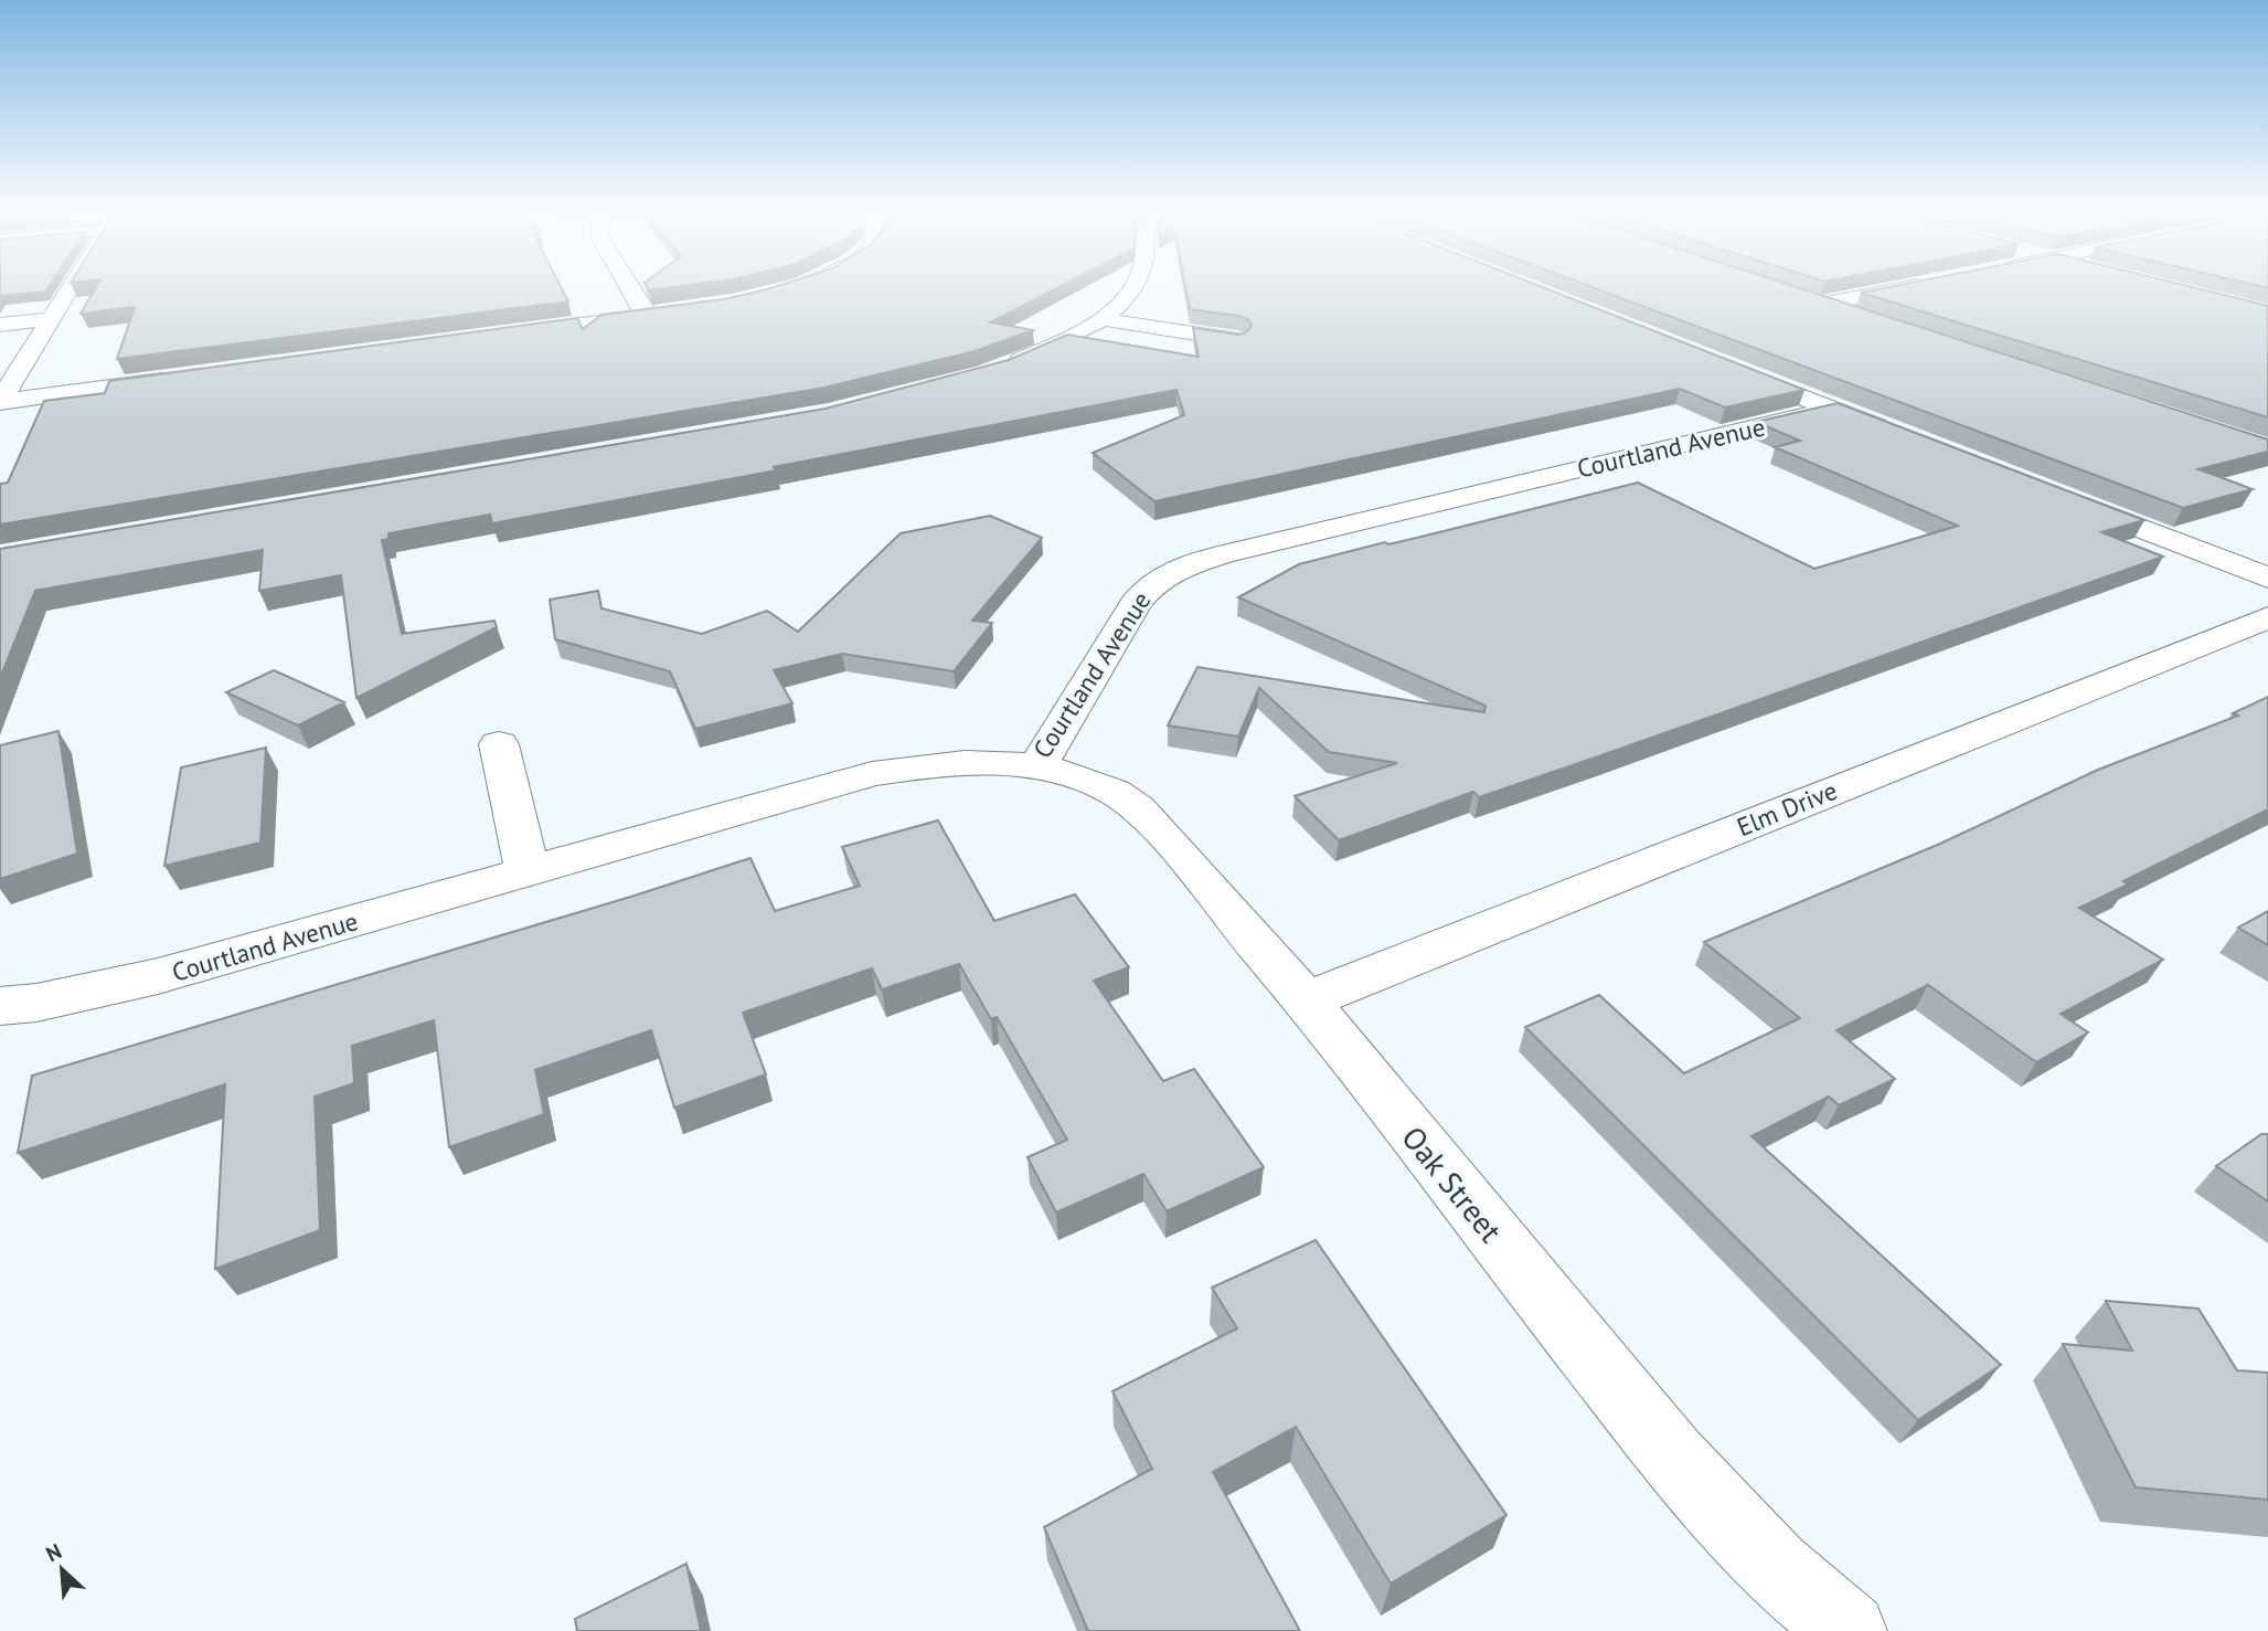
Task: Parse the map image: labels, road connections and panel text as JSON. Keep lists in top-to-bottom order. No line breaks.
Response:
{"streets":{"street":["Courtland Avenue","Elm Drive","Oak Street"]},"crossings":[["Courtland Avenue","Oak Street"],["Elm Drive","Oak Street"]],"north":"top left"}
